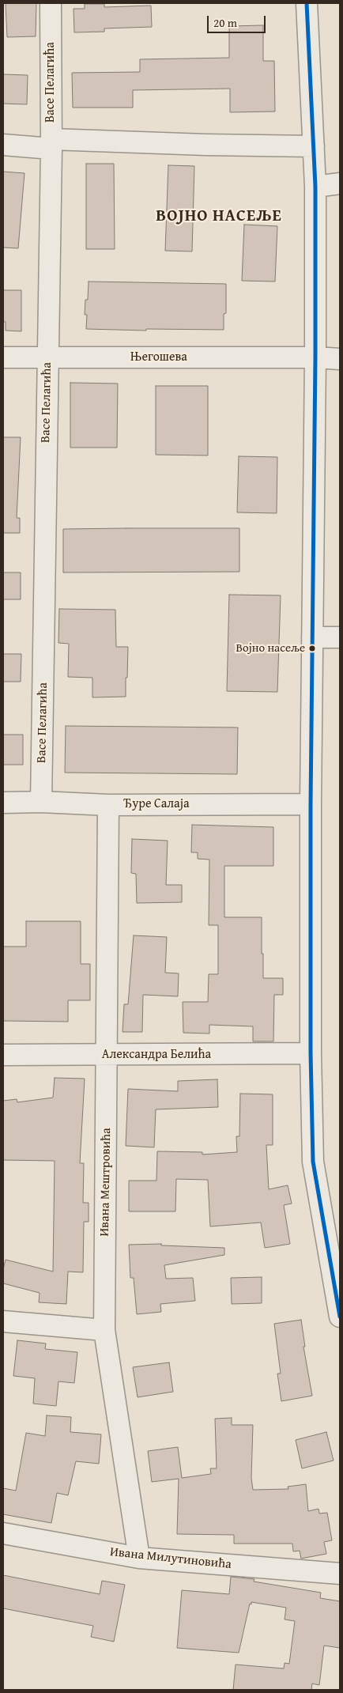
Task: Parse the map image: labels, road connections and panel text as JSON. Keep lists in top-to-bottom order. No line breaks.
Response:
{"streets":{"street":["Васе Пелагића","Његошева","Ђуре Салаја","Александра Белића","Ивана Мештровића","Ивана Милутиновића"]},"crossings":[["Васе Пелагића","Његошева"],["Васе Пелагића","Ђуре Салаја"],["Ђуре Салаја","Ивана Мештровића"],["Александра Белића","Ивана Мештровића"],["Ивана Мештровића","Ивана Милутиновића"]],"districts":["ВОЈНО НАСЕЉЕ"],"places":["Војно насеље"],"scale_bar":"20 m"}
